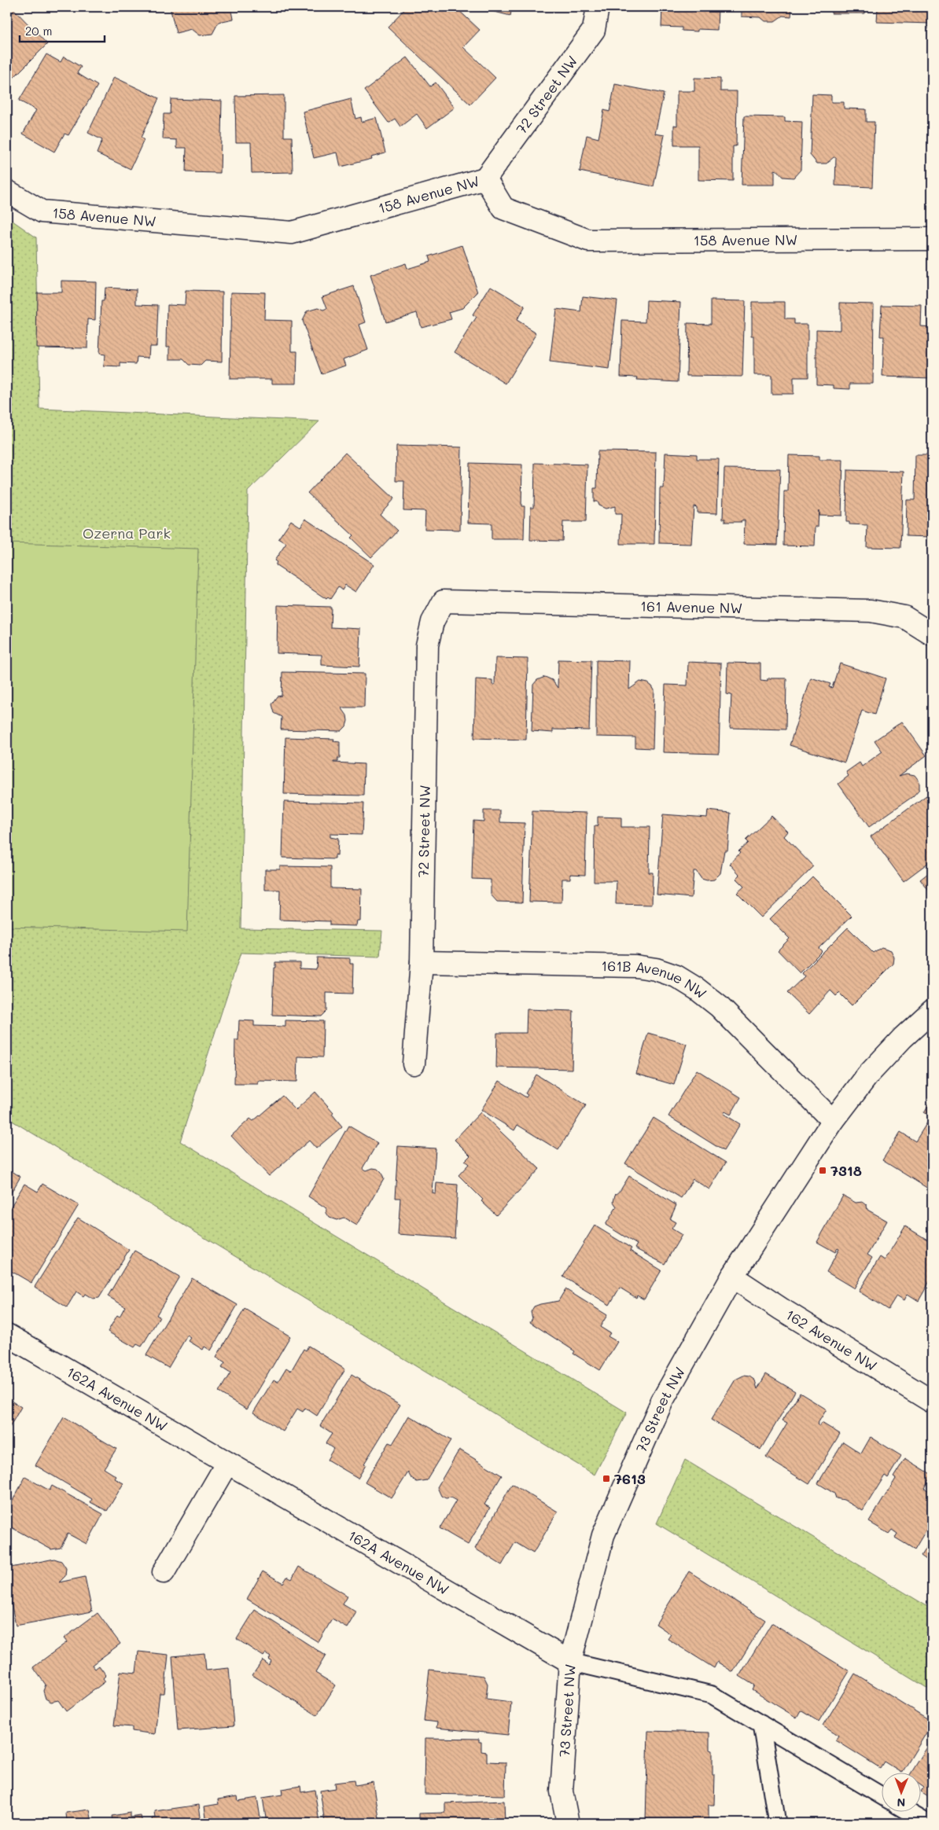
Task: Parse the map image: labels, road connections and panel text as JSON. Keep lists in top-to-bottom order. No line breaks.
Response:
{"streets":{"street":["72 Street NW","158 Avenue NW","161 Avenue NW","161B Avenue NW","162 Avenue NW","162A Avenue NW","73 Street NW"]},"crossings":[["72 Street NW","158 Avenue NW"],["72 Street NW","161 Avenue NW"],["72 Street NW","161B Avenue NW"],["161B Avenue NW","73 Street NW"],["162 Avenue NW","73 Street NW"],["162A Avenue NW","73 Street NW"]],"parks":["Ozerna Park"],"places":{"transit":["7318","7613"]},"scale_bar":"20 m","north":"bottom"}
